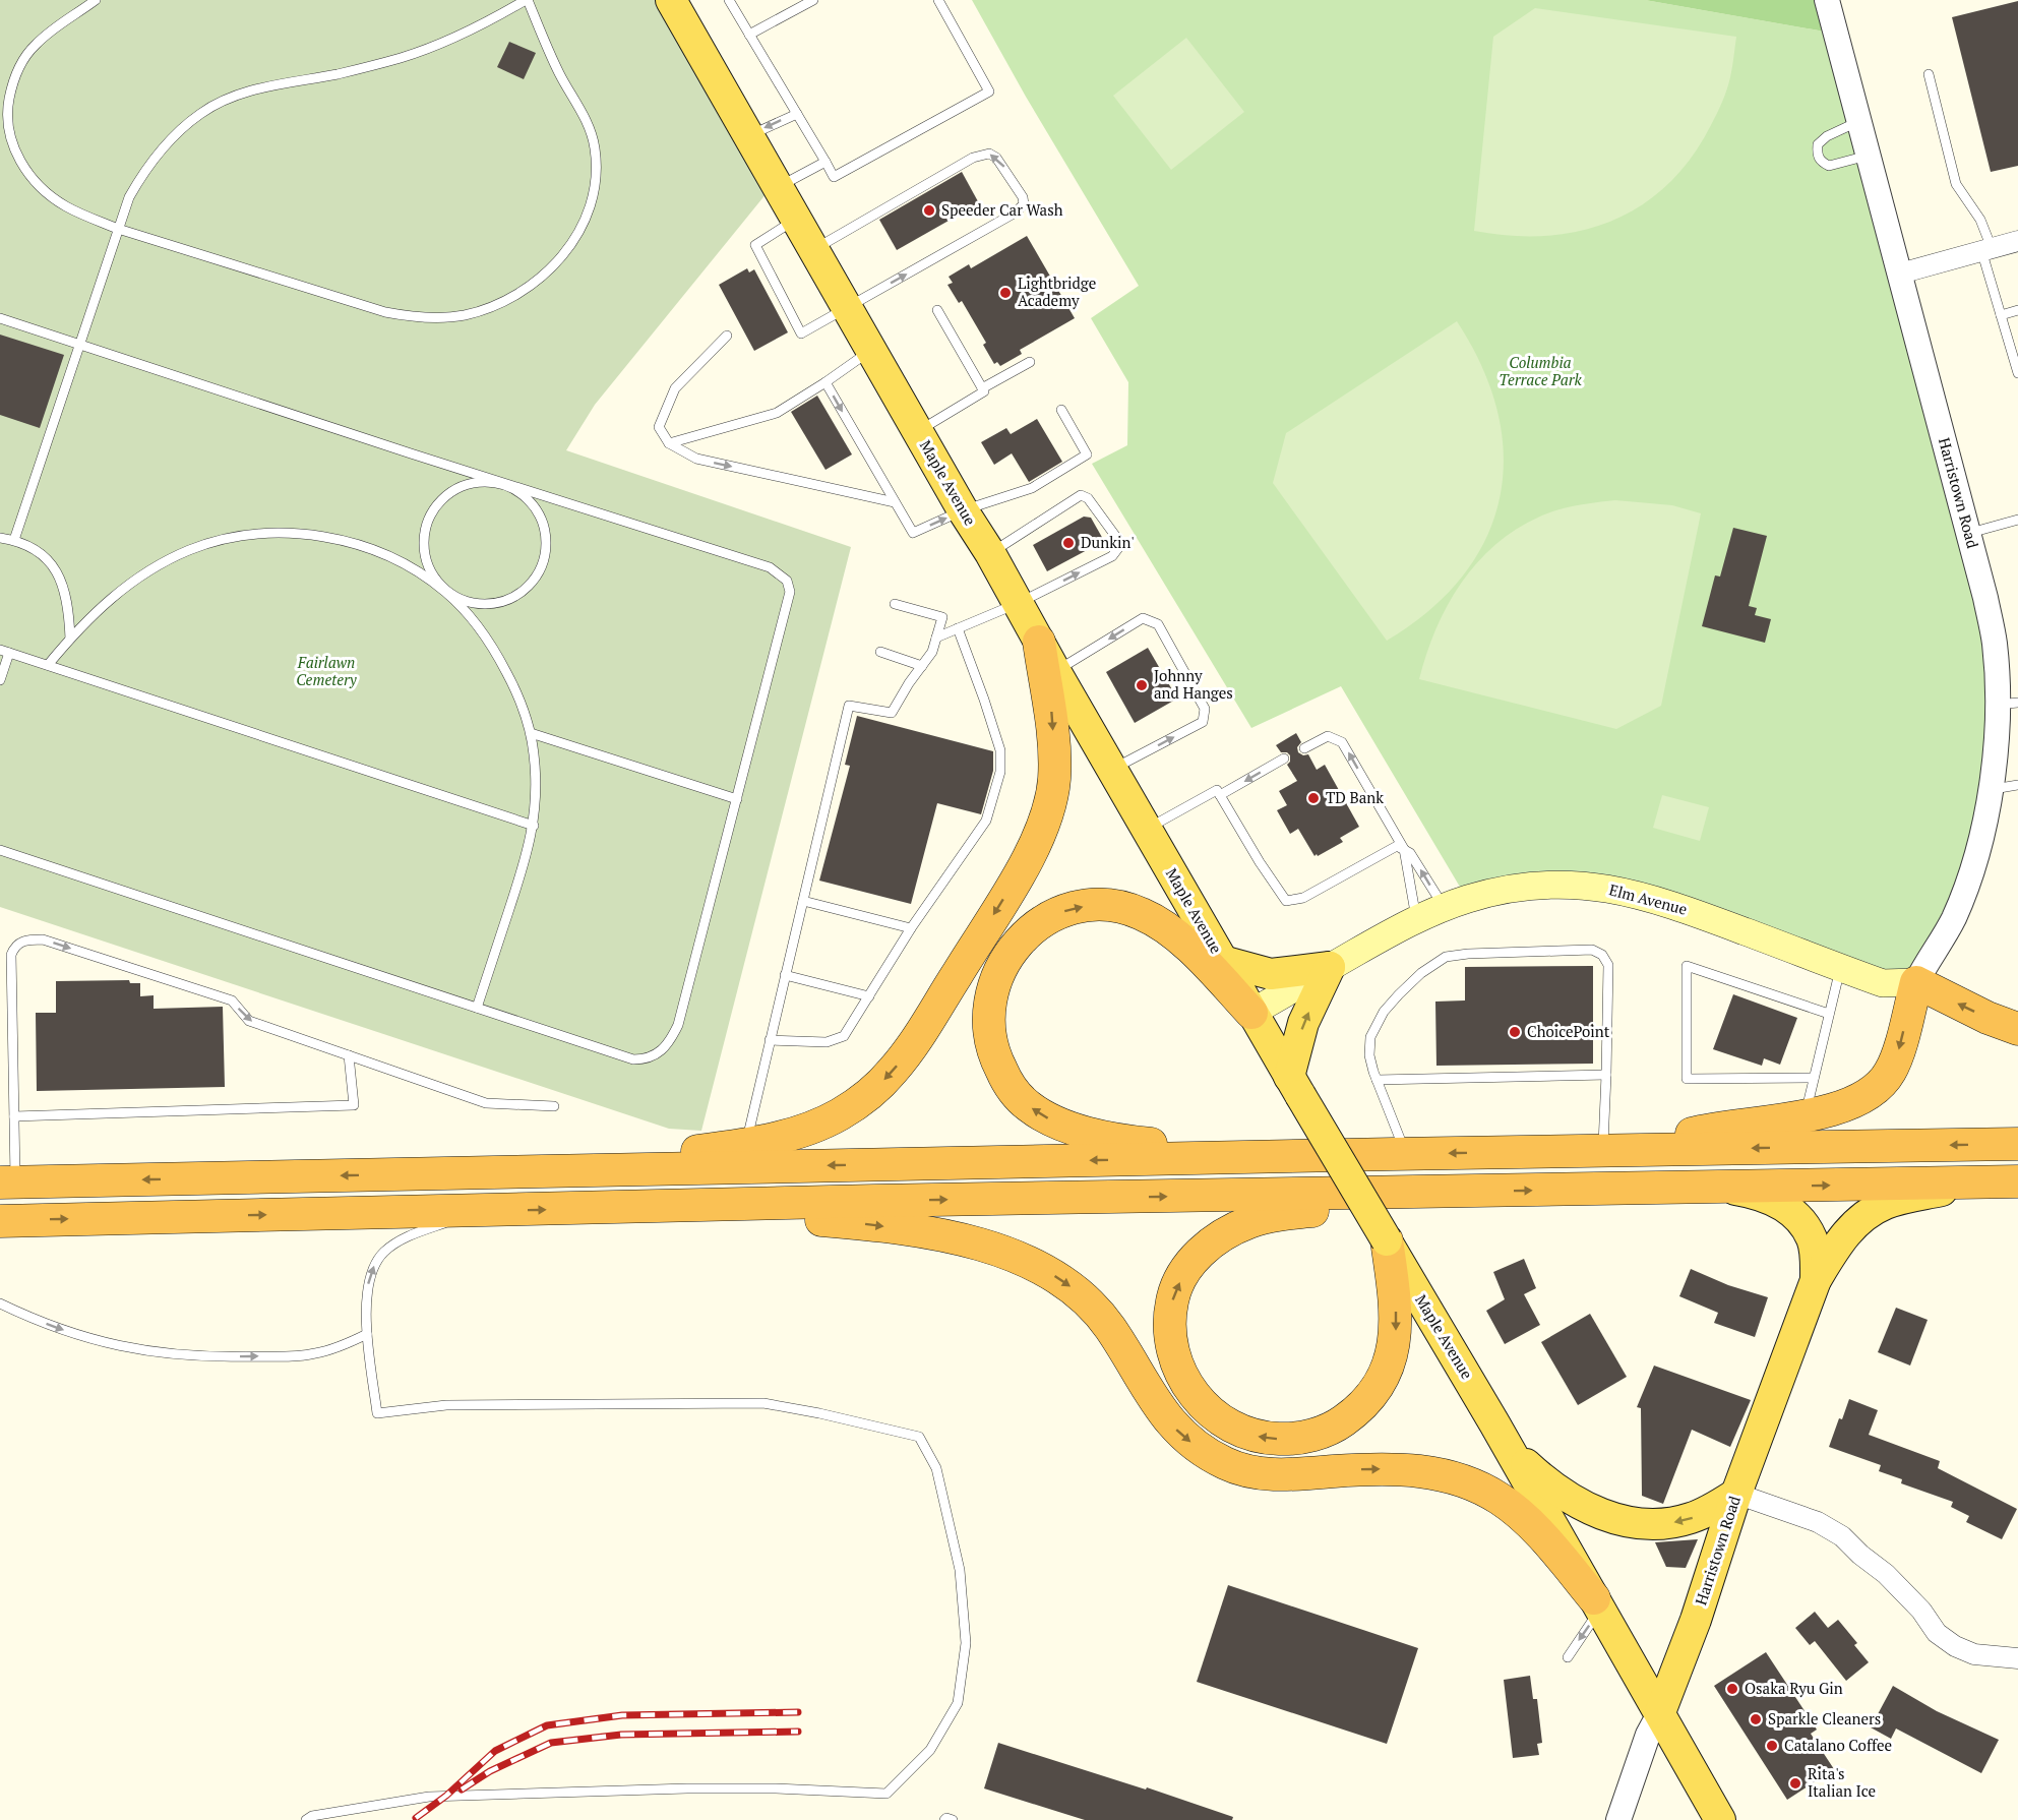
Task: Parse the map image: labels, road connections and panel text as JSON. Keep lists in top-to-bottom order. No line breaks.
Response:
{"streets":{"main road":["Maple Avenue","Harristown Road","Elm Avenue"]},"crossings":[["Maple Avenue","Harristown Road"],["Maple Avenue","Elm Avenue"],["Harristown Road","Elm Avenue"]],"parks":["Columbia Terrace Park","Fairlawn Cemetery"],"places":["Speeder Car Wash","Lightbridge Academy","Dunkin'","Johnny and Hanges","TD Bank","ChoicePoint","Osaka Ryu Gin","Sparkle Cleaners","Catalano Coffee","Rita's Italian Ice"]}
